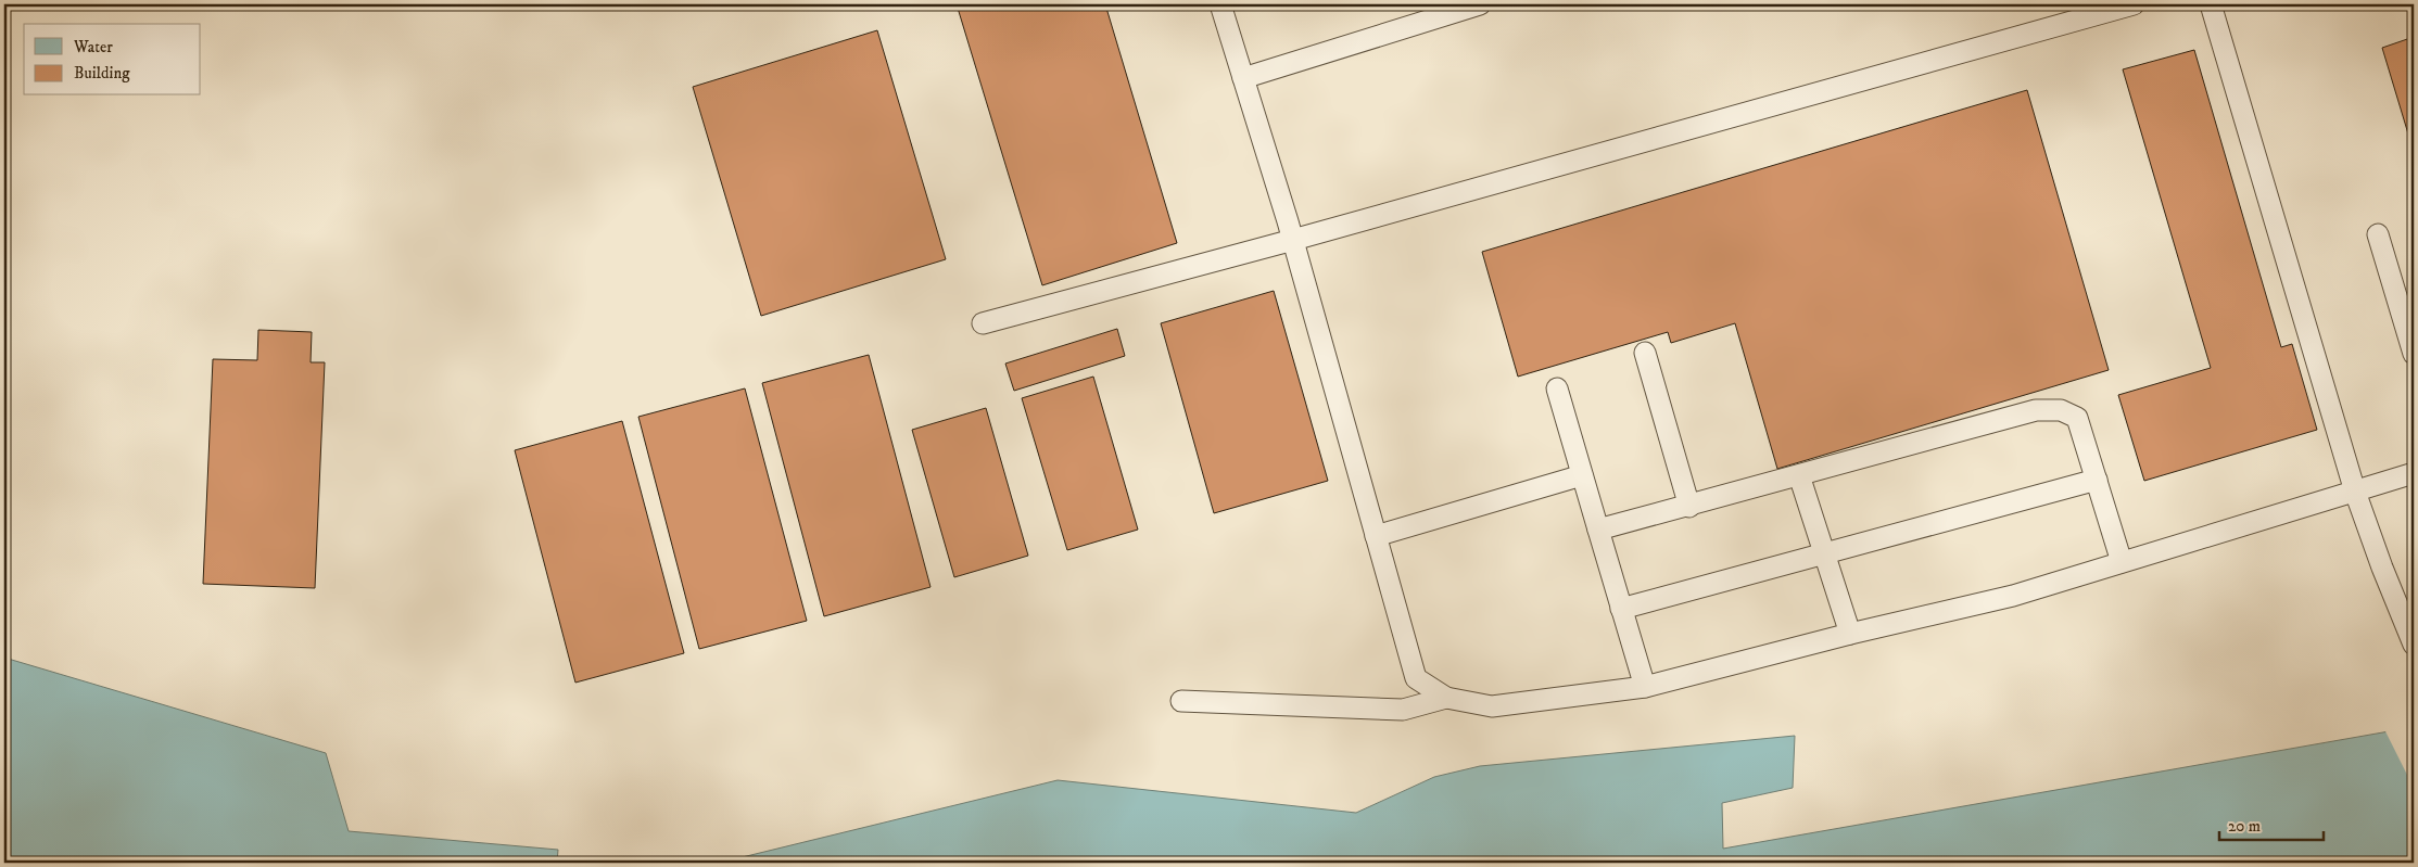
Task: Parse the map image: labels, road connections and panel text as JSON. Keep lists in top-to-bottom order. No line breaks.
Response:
{"legend":["Water","Building"],"scale_bar":"20 m"}
